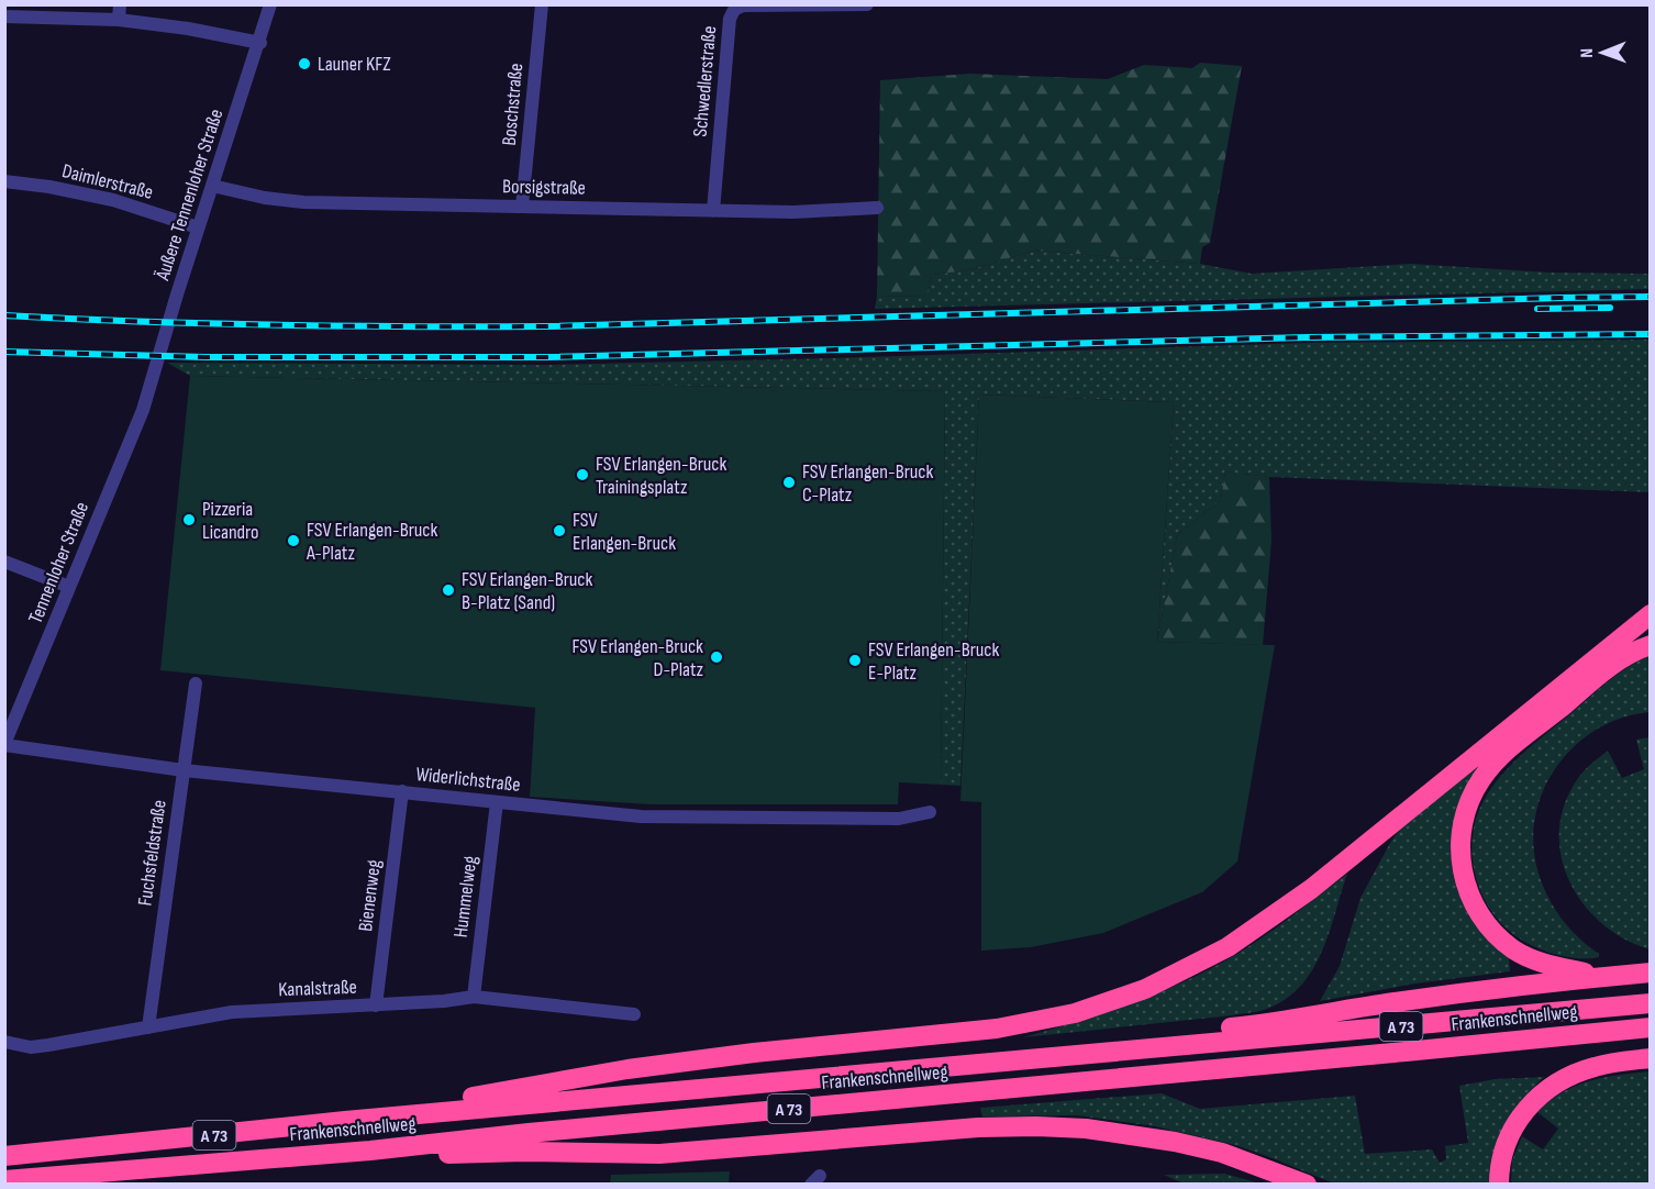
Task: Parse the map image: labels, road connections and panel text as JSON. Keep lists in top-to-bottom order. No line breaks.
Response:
{"streets":{"highway":["Frankenschnellweg","A 73"],"street":["Schwedlerstraße","Boschstraße","Daimlerstraße","Borsigstraße","Äußere Tennenloher Straße","Tennenloher Straße","Widerlichstraße","Fuchsfeldstraße","Bienenweg","Hummelweg","Kanalstraße"]},"crossings":[["Schwedlerstraße","Borsigstraße"],["Boschstraße","Borsigstraße"],["Daimlerstraße","Äußere Tennenloher Straße"],["Borsigstraße","Äußere Tennenloher Straße"],["Äußere Tennenloher Straße","Tennenloher Straße"],["Tennenloher Straße","Widerlichstraße"],["Widerlichstraße","Fuchsfeldstraße"],["Widerlichstraße","Bienenweg"],["Widerlichstraße","Hummelweg"],["Fuchsfeldstraße","Kanalstraße"],["Bienenweg","Kanalstraße"],["Hummelweg","Kanalstraße"]],"places":["Launer KFZ","FSV Erlangen-Bruck Trainingsplatz","FSV Erlangen-Bruck C-Platz","Pizzeria Licandro","FSV Erlangen-Bruck","FSV Erlangen-Bruck A-Platz","FSV Erlangen-Bruck B-Platz (Sand)","FSV Erlangen-Bruck D-Platz","FSV Erlangen-Bruck E-Platz"],"north":"left"}
